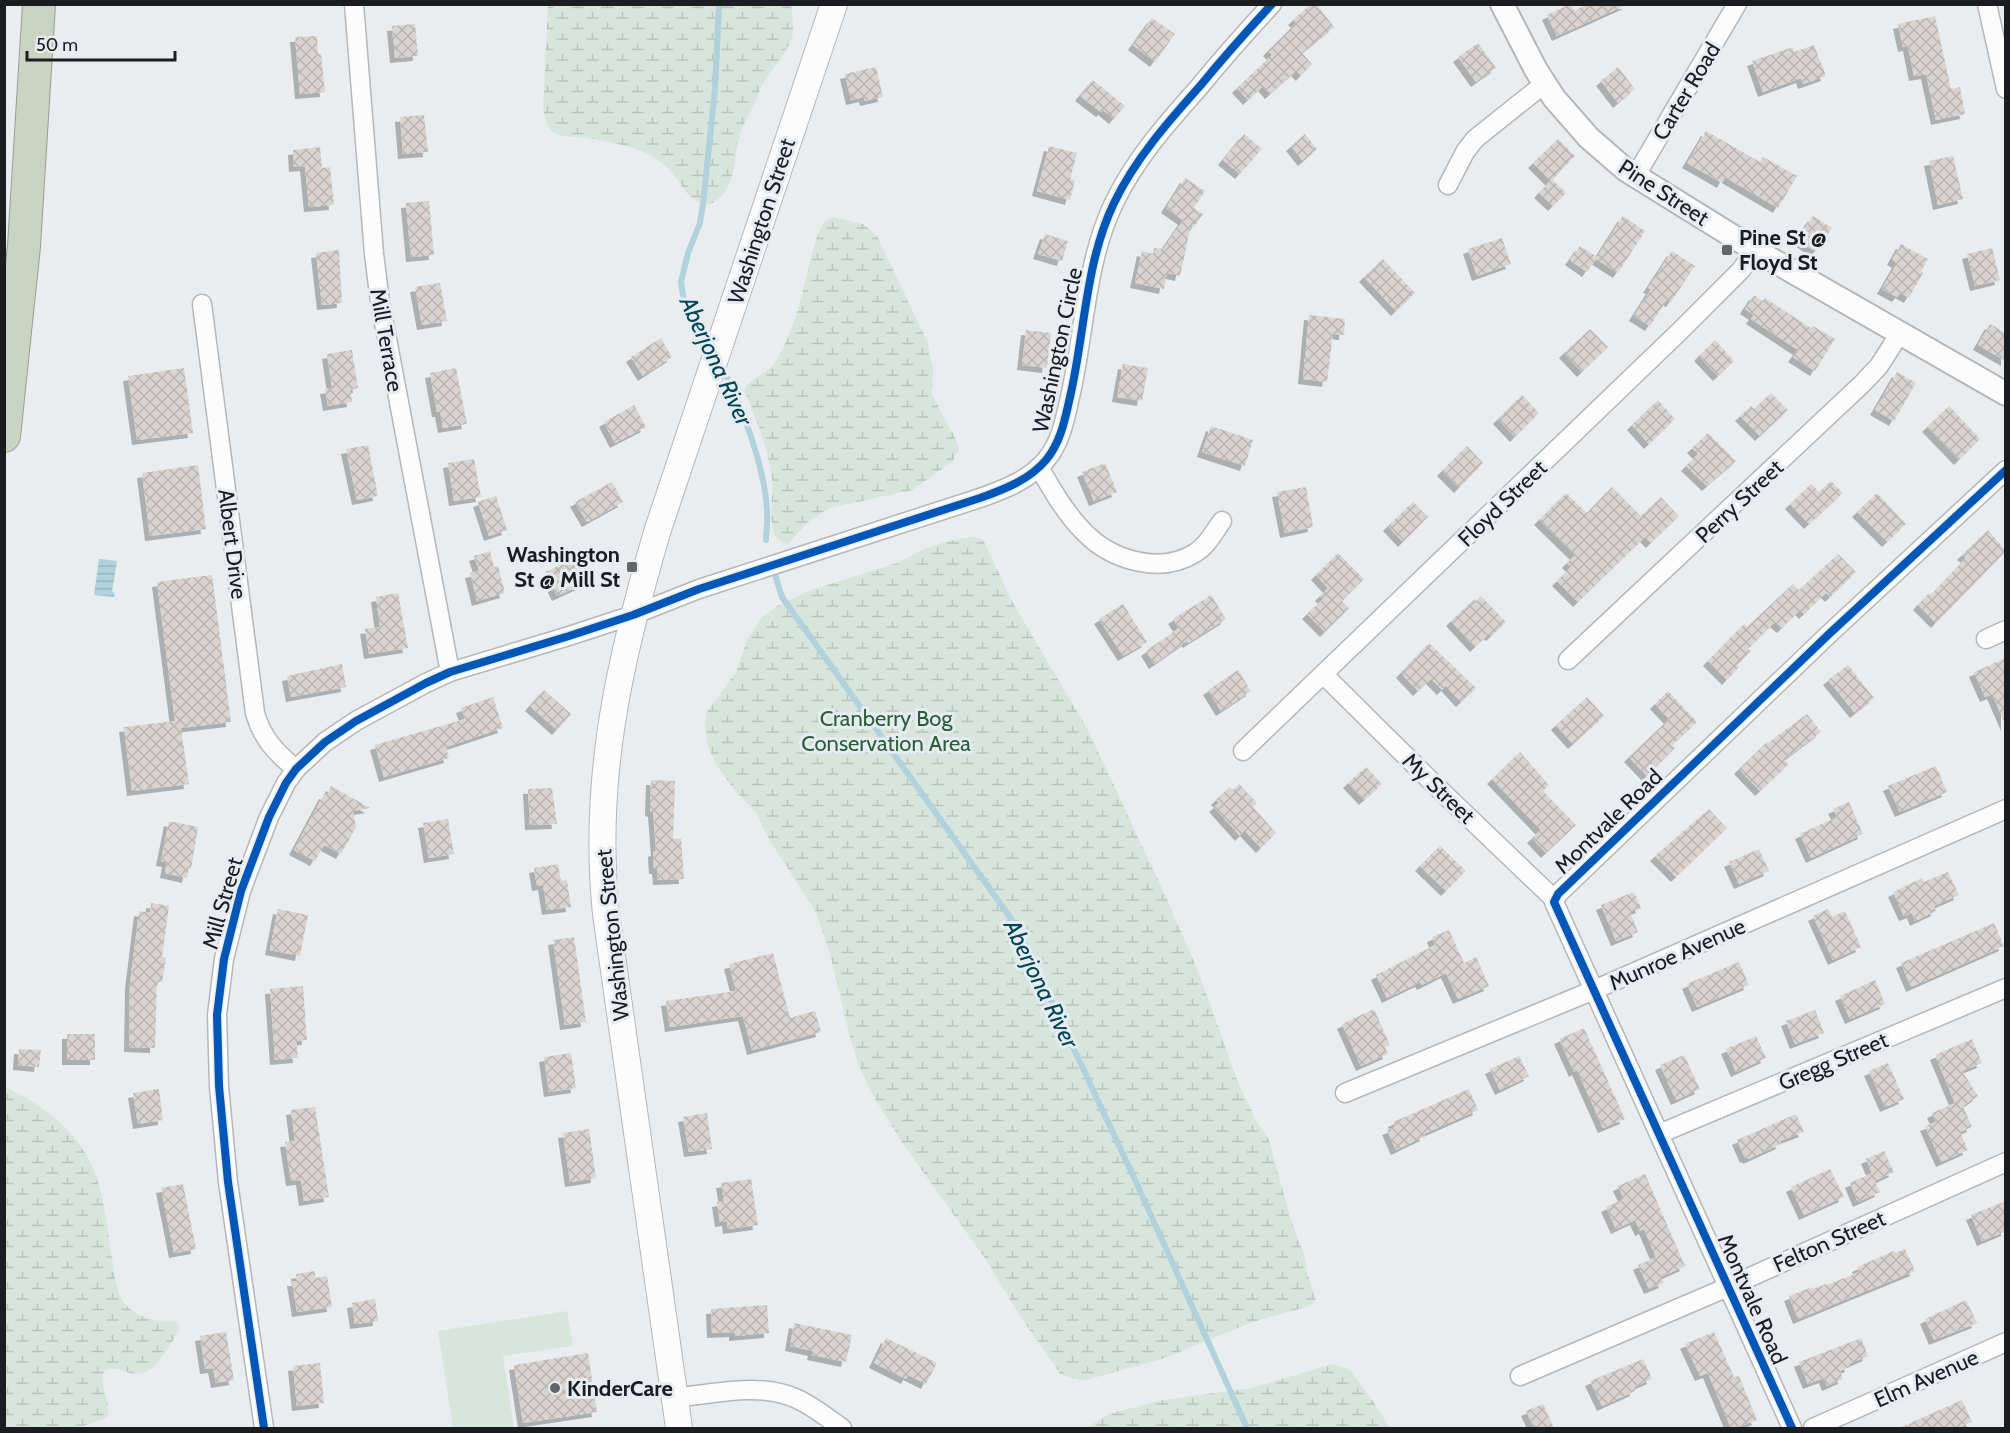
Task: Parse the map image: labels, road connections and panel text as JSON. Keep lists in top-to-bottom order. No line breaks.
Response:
{"streets":{"main road":["Washington Street"],"street":["Carter Road","Pine Street","Mill Terrace","Washington Circle","Perry Street","Floyd Street","Albert Drive","My Street","Montvale Road","Mill Street","Munroe Avenue","Gregg Street","Felton Street","Elm Avenue"]},"crossings":[["Carter Road","Pine Street"],["Pine Street","Perry Street"],["Pine Street","Floyd Street"],["Washington Street","Washington Circle"],["Washington Street","Mill Street"],["Mill Terrace","Mill Street"],["Washington Circle","Mill Street"],["Floyd Street","My Street"],["Albert Drive","Mill Street"],["My Street","Montvale Road"],["Montvale Road","Munroe Avenue"],["Montvale Road","Gregg Street"],["Montvale Road","Felton Street"]],"water":["Aberjona River"],"parks":["Cranberry Bog Conservation Area"],"places":{"transit":["Pine St @ Floyd St","Washington St @ Mill St"],"other":["KinderCare"]},"scale_bar":"50 m"}
